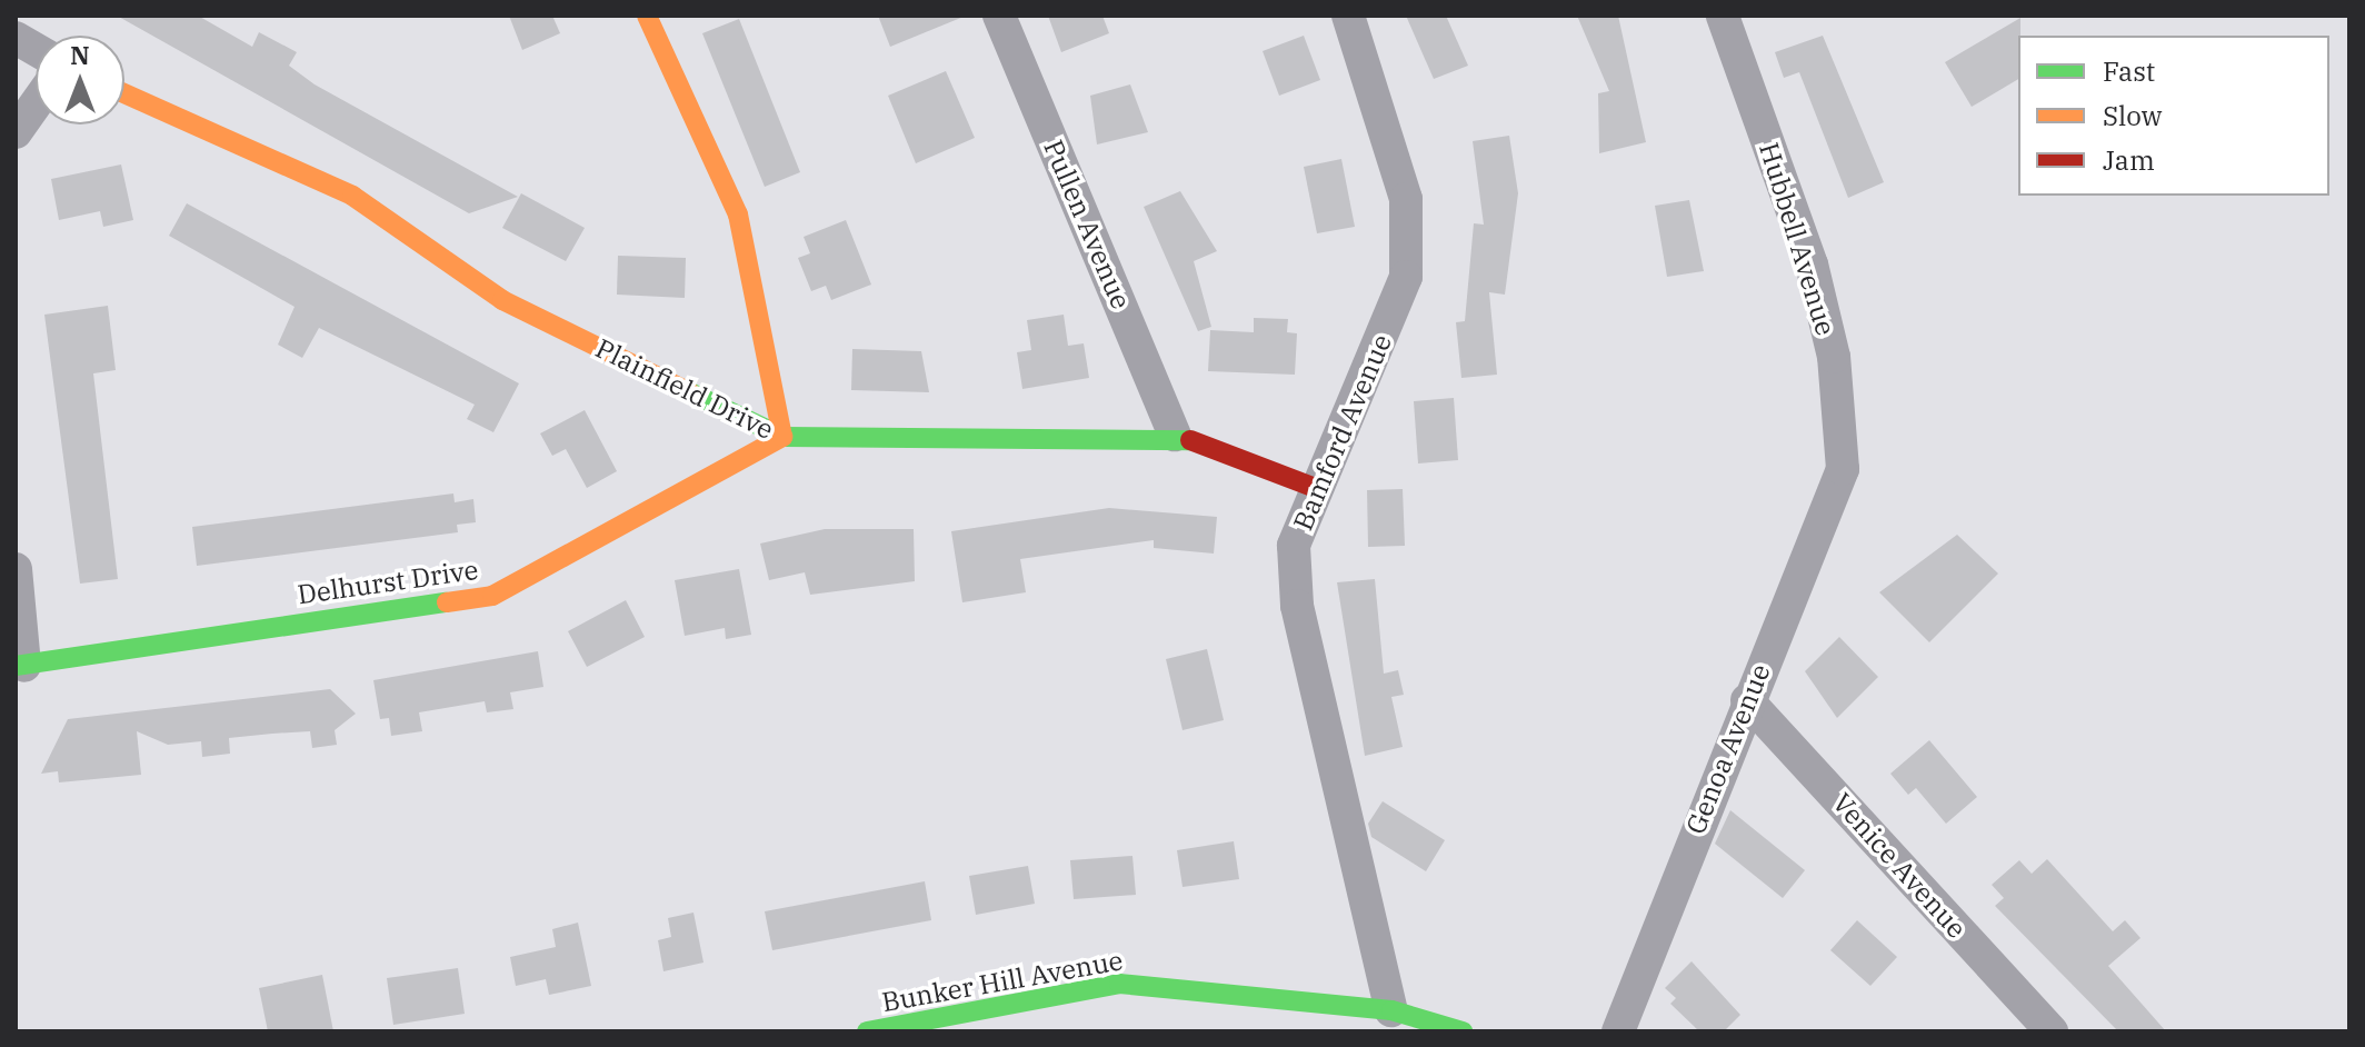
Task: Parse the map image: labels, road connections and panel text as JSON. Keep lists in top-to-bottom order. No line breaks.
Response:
{"streets":{"street":["Pullen Avenue","Hubbell Avenue","Plainfield Drive","Bamford Avenue","Delhurst Drive","Genoa Avenue","Venice Avenue","Bunker Hill Avenue"]},"crossings":[["Pullen Avenue","Plainfield Drive"],["Hubbell Avenue","Genoa Avenue"],["Plainfield Drive","Bamford Avenue"],["Plainfield Drive","Delhurst Drive"],["Bamford Avenue","Bunker Hill Avenue"],["Genoa Avenue","Venice Avenue"]],"legend":["Fast","Slow","Jam"],"north":"top"}
